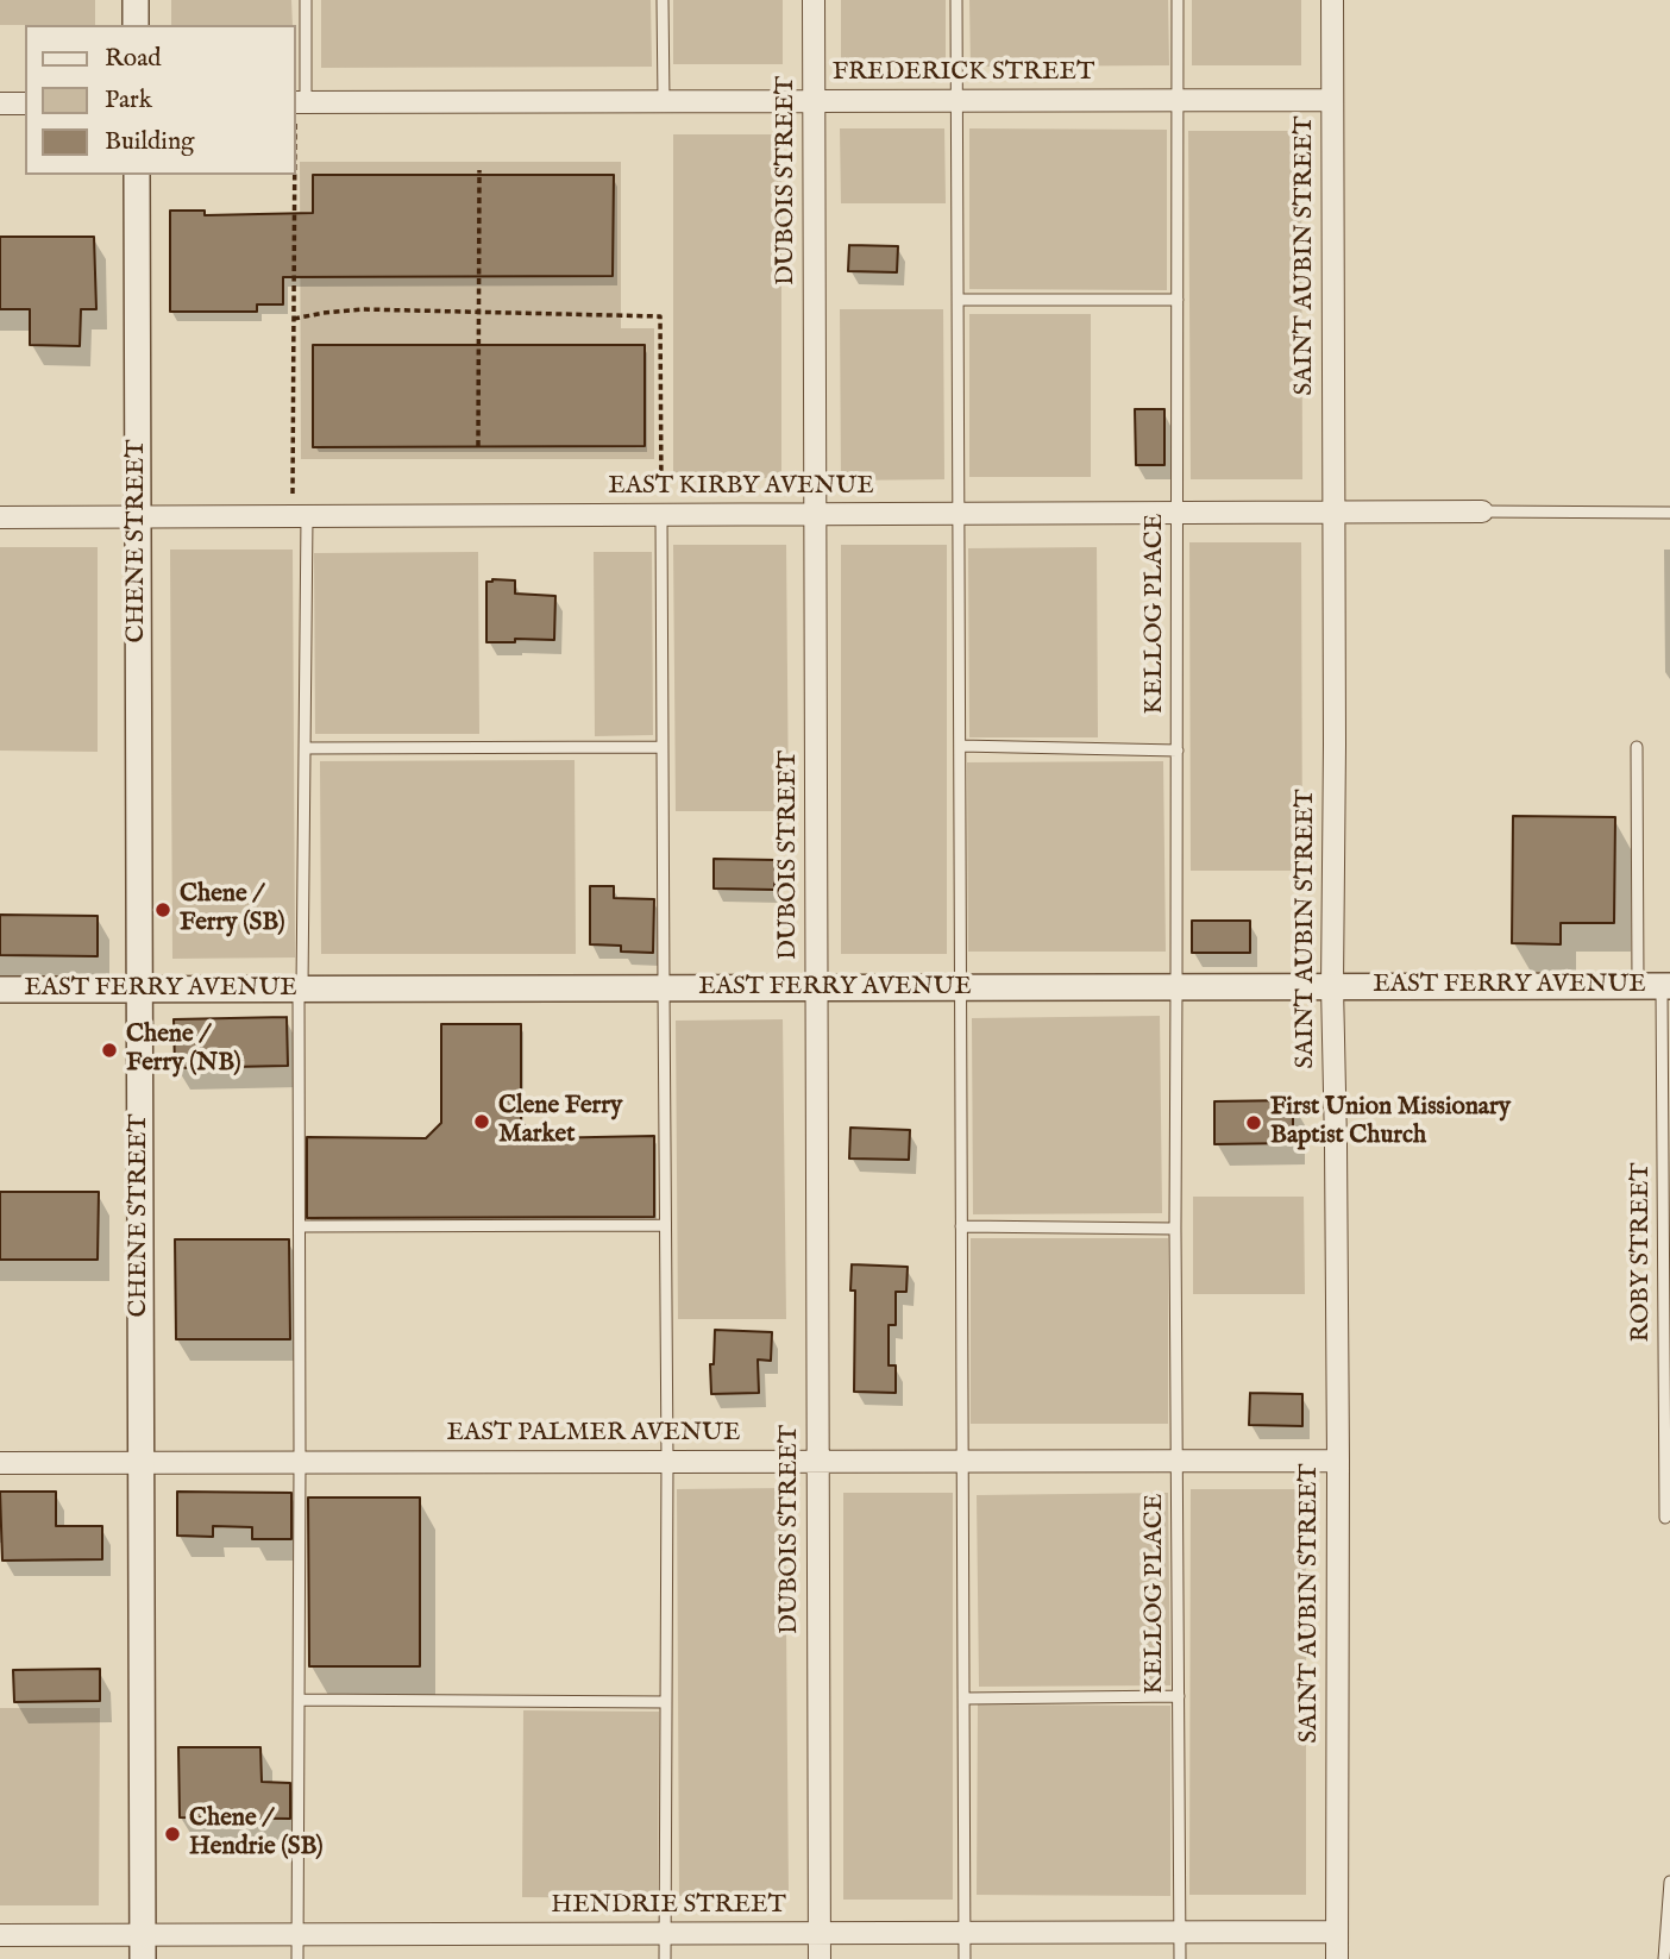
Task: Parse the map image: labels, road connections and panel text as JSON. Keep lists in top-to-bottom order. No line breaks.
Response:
{"streets":{"street":["FREDERICK STREET","DUBOIS STREET","SAINT AUBIN STREET","EAST KIRBY AVENUE","CHENE STREET","EAST FERRY AVENUE","EAST PALMER AVENUE","HENDRIE STREET"],"lane":["KELLOG PLACE","ROBY STREET"]},"crossings":[["FREDERICK STREET","DUBOIS STREET"],["FREDERICK STREET","SAINT AUBIN STREET"],["FREDERICK STREET","KELLOG PLACE"],["DUBOIS STREET","EAST KIRBY AVENUE"],["DUBOIS STREET","EAST FERRY AVENUE"],["DUBOIS STREET","EAST PALMER AVENUE"],["DUBOIS STREET","HENDRIE STREET"],["SAINT AUBIN STREET","EAST KIRBY AVENUE"],["SAINT AUBIN STREET","EAST FERRY AVENUE"],["SAINT AUBIN STREET","EAST PALMER AVENUE"],["SAINT AUBIN STREET","HENDRIE STREET"],["EAST KIRBY AVENUE","CHENE STREET"],["EAST KIRBY AVENUE","KELLOG PLACE"],["CHENE STREET","EAST FERRY AVENUE"],["CHENE STREET","EAST PALMER AVENUE"],["CHENE STREET","HENDRIE STREET"],["KELLOG PLACE","EAST FERRY AVENUE"],["KELLOG PLACE","EAST PALMER AVENUE"],["KELLOG PLACE","HENDRIE STREET"],["EAST FERRY AVENUE","ROBY STREET"]],"places":["Chene / Ferry (SB)","Chene / Ferry (NB)","Clene Ferry Market","First Union Missionary Baptist Church","Chene / Hendrie (SB)"],"legend":["Road","Park","Building"]}
